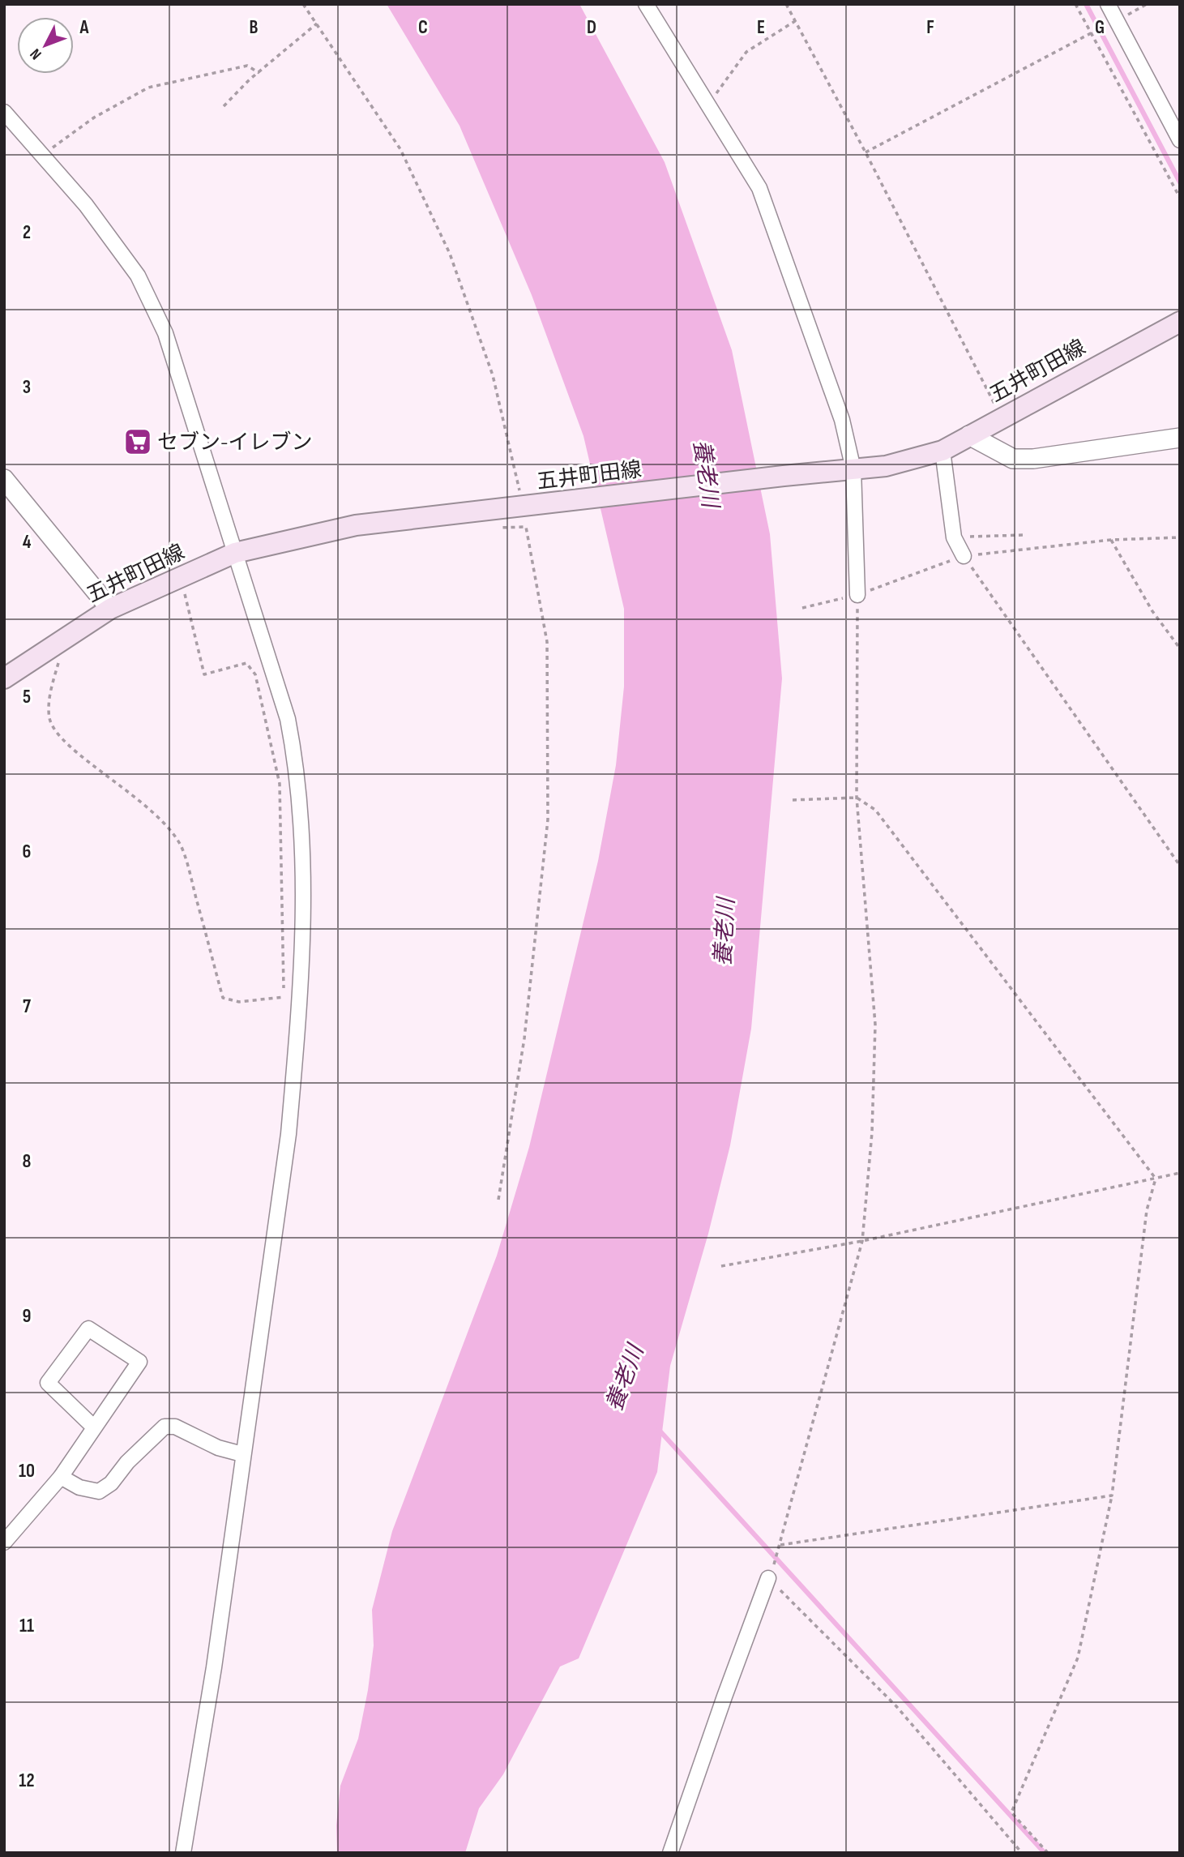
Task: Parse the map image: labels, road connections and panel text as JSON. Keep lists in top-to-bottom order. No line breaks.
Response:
{"streets":{"main road":["五井町田線"]},"water":["養老川"],"places":{"supermarket":["セブン-イレブン"]},"north":"bottom left","grid":{"columns":["A","B","C","D","E","F","G"],"rows":["2","3","4","5","6","7","8","9","10","11","12"]}}
